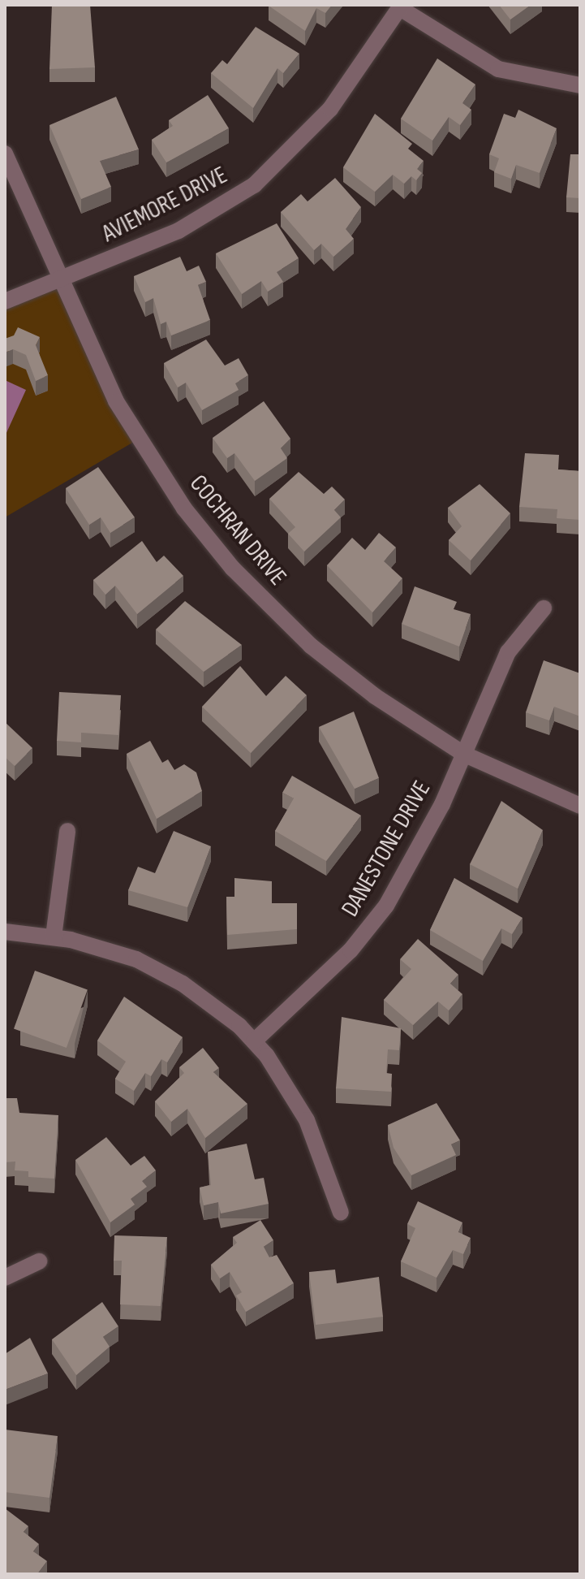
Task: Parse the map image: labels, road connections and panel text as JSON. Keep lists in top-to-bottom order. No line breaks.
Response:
{"streets":{"street":["AVIEMORE DRIVE","COCHRAN DRIVE","DANESTONE DRIVE"]},"crossings":[["AVIEMORE DRIVE","COCHRAN DRIVE"],["COCHRAN DRIVE","DANESTONE DRIVE"]]}
